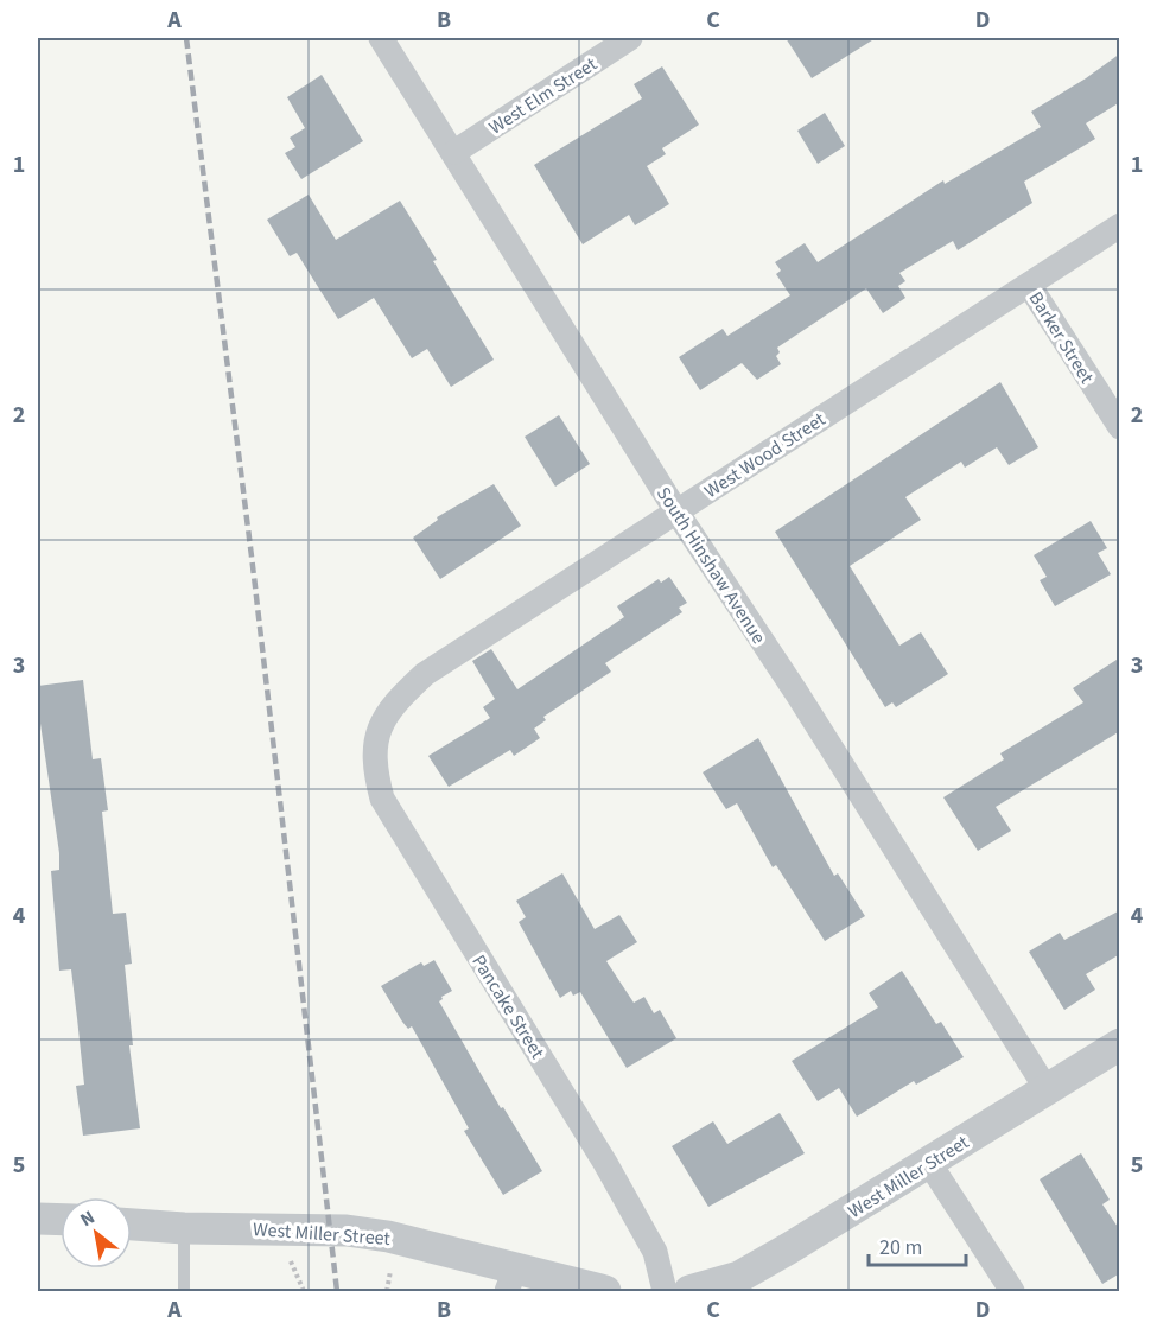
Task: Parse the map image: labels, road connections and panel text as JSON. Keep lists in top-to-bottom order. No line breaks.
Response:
{"streets":{"street":["West Elm Street","Barker Street","West Wood Street","South Hinshaw Avenue","Pancake Street","West Miller Street"]},"crossings":[["West Elm Street","South Hinshaw Avenue"],["Barker Street","West Wood Street"],["West Wood Street","South Hinshaw Avenue"],["West Wood Street","Pancake Street"],["South Hinshaw Avenue","West Miller Street"]],"scale_bar":"20 m","north":"top left","grid":{"columns":["A","B","C","D"],"rows":["1","2","3","4","5"]}}
